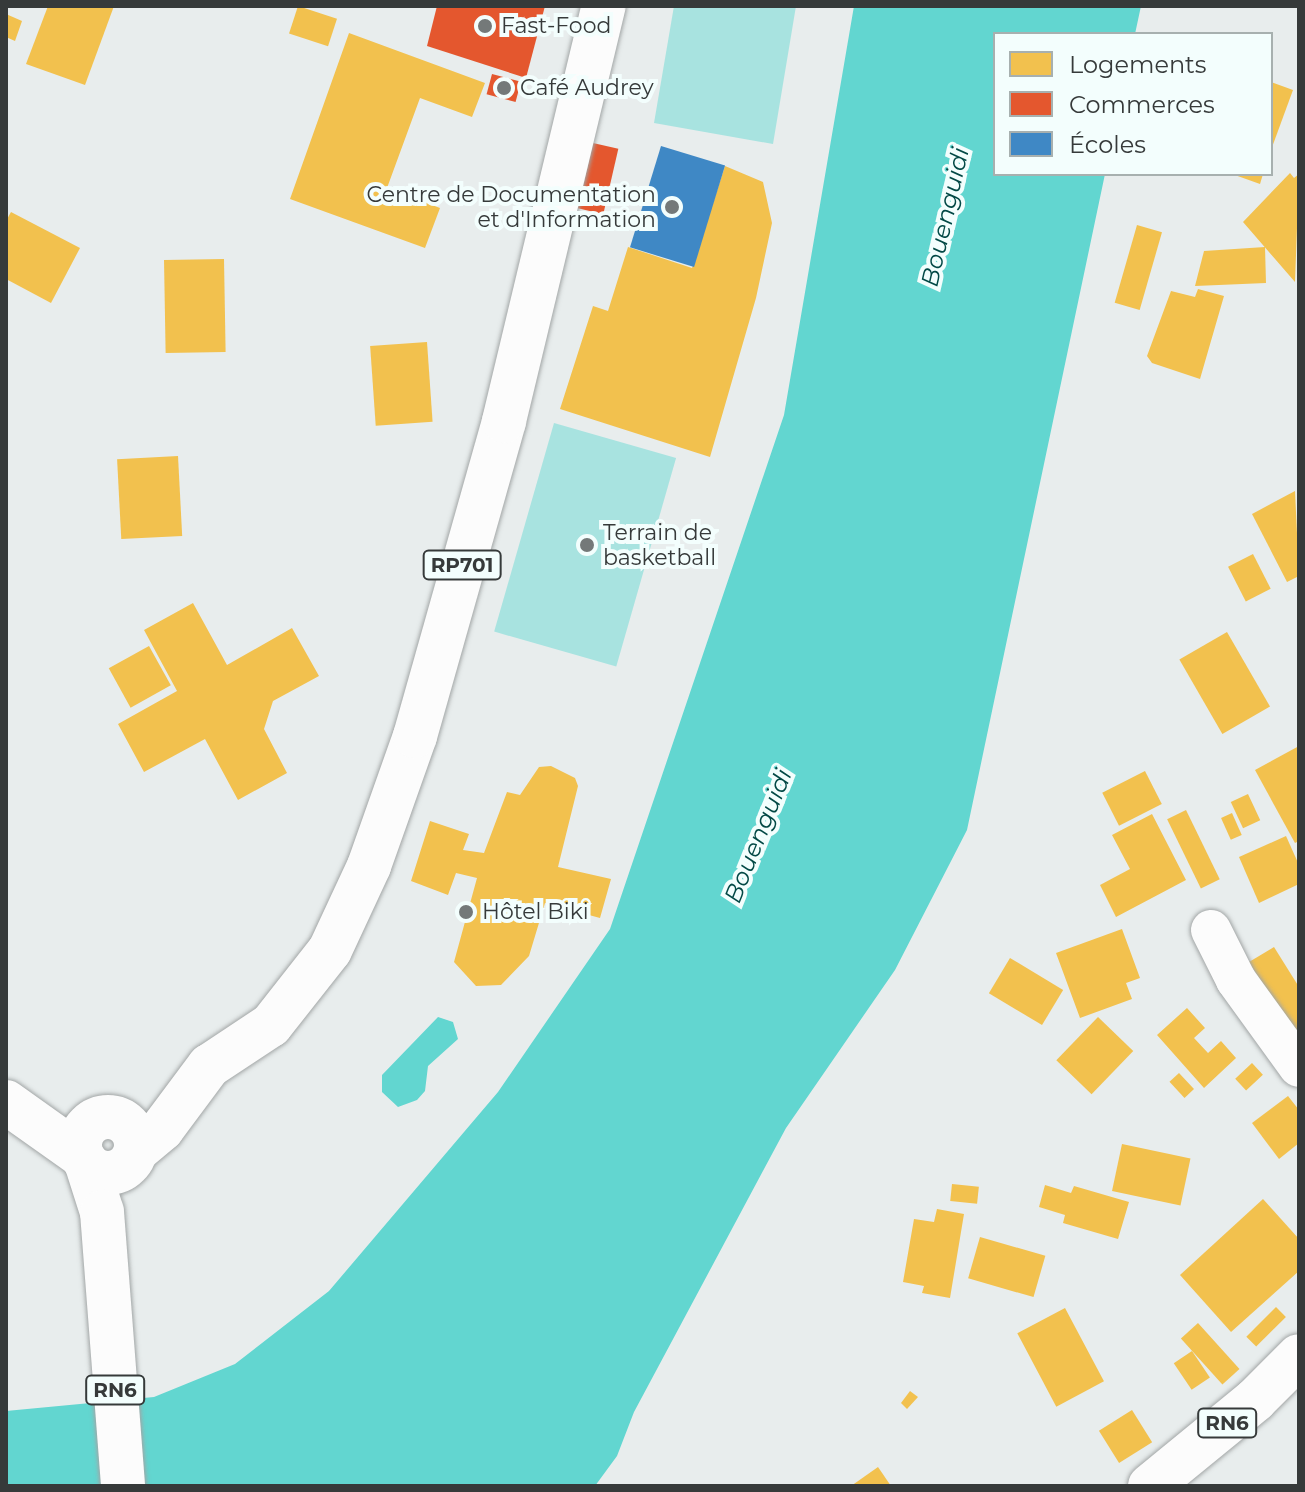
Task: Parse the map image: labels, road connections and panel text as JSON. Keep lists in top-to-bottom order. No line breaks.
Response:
{"streets":{"main road":["RP701","RN6"]},"crossings":[["RP701","RN6"]],"water":["Bouenguidi"],"places":["Fast-Food","Café Audrey","Centre de Documentation et d'Information","Terrain de basketball","Hôtel Biki"],"legend":["Logements","Commerces","Écoles"]}
